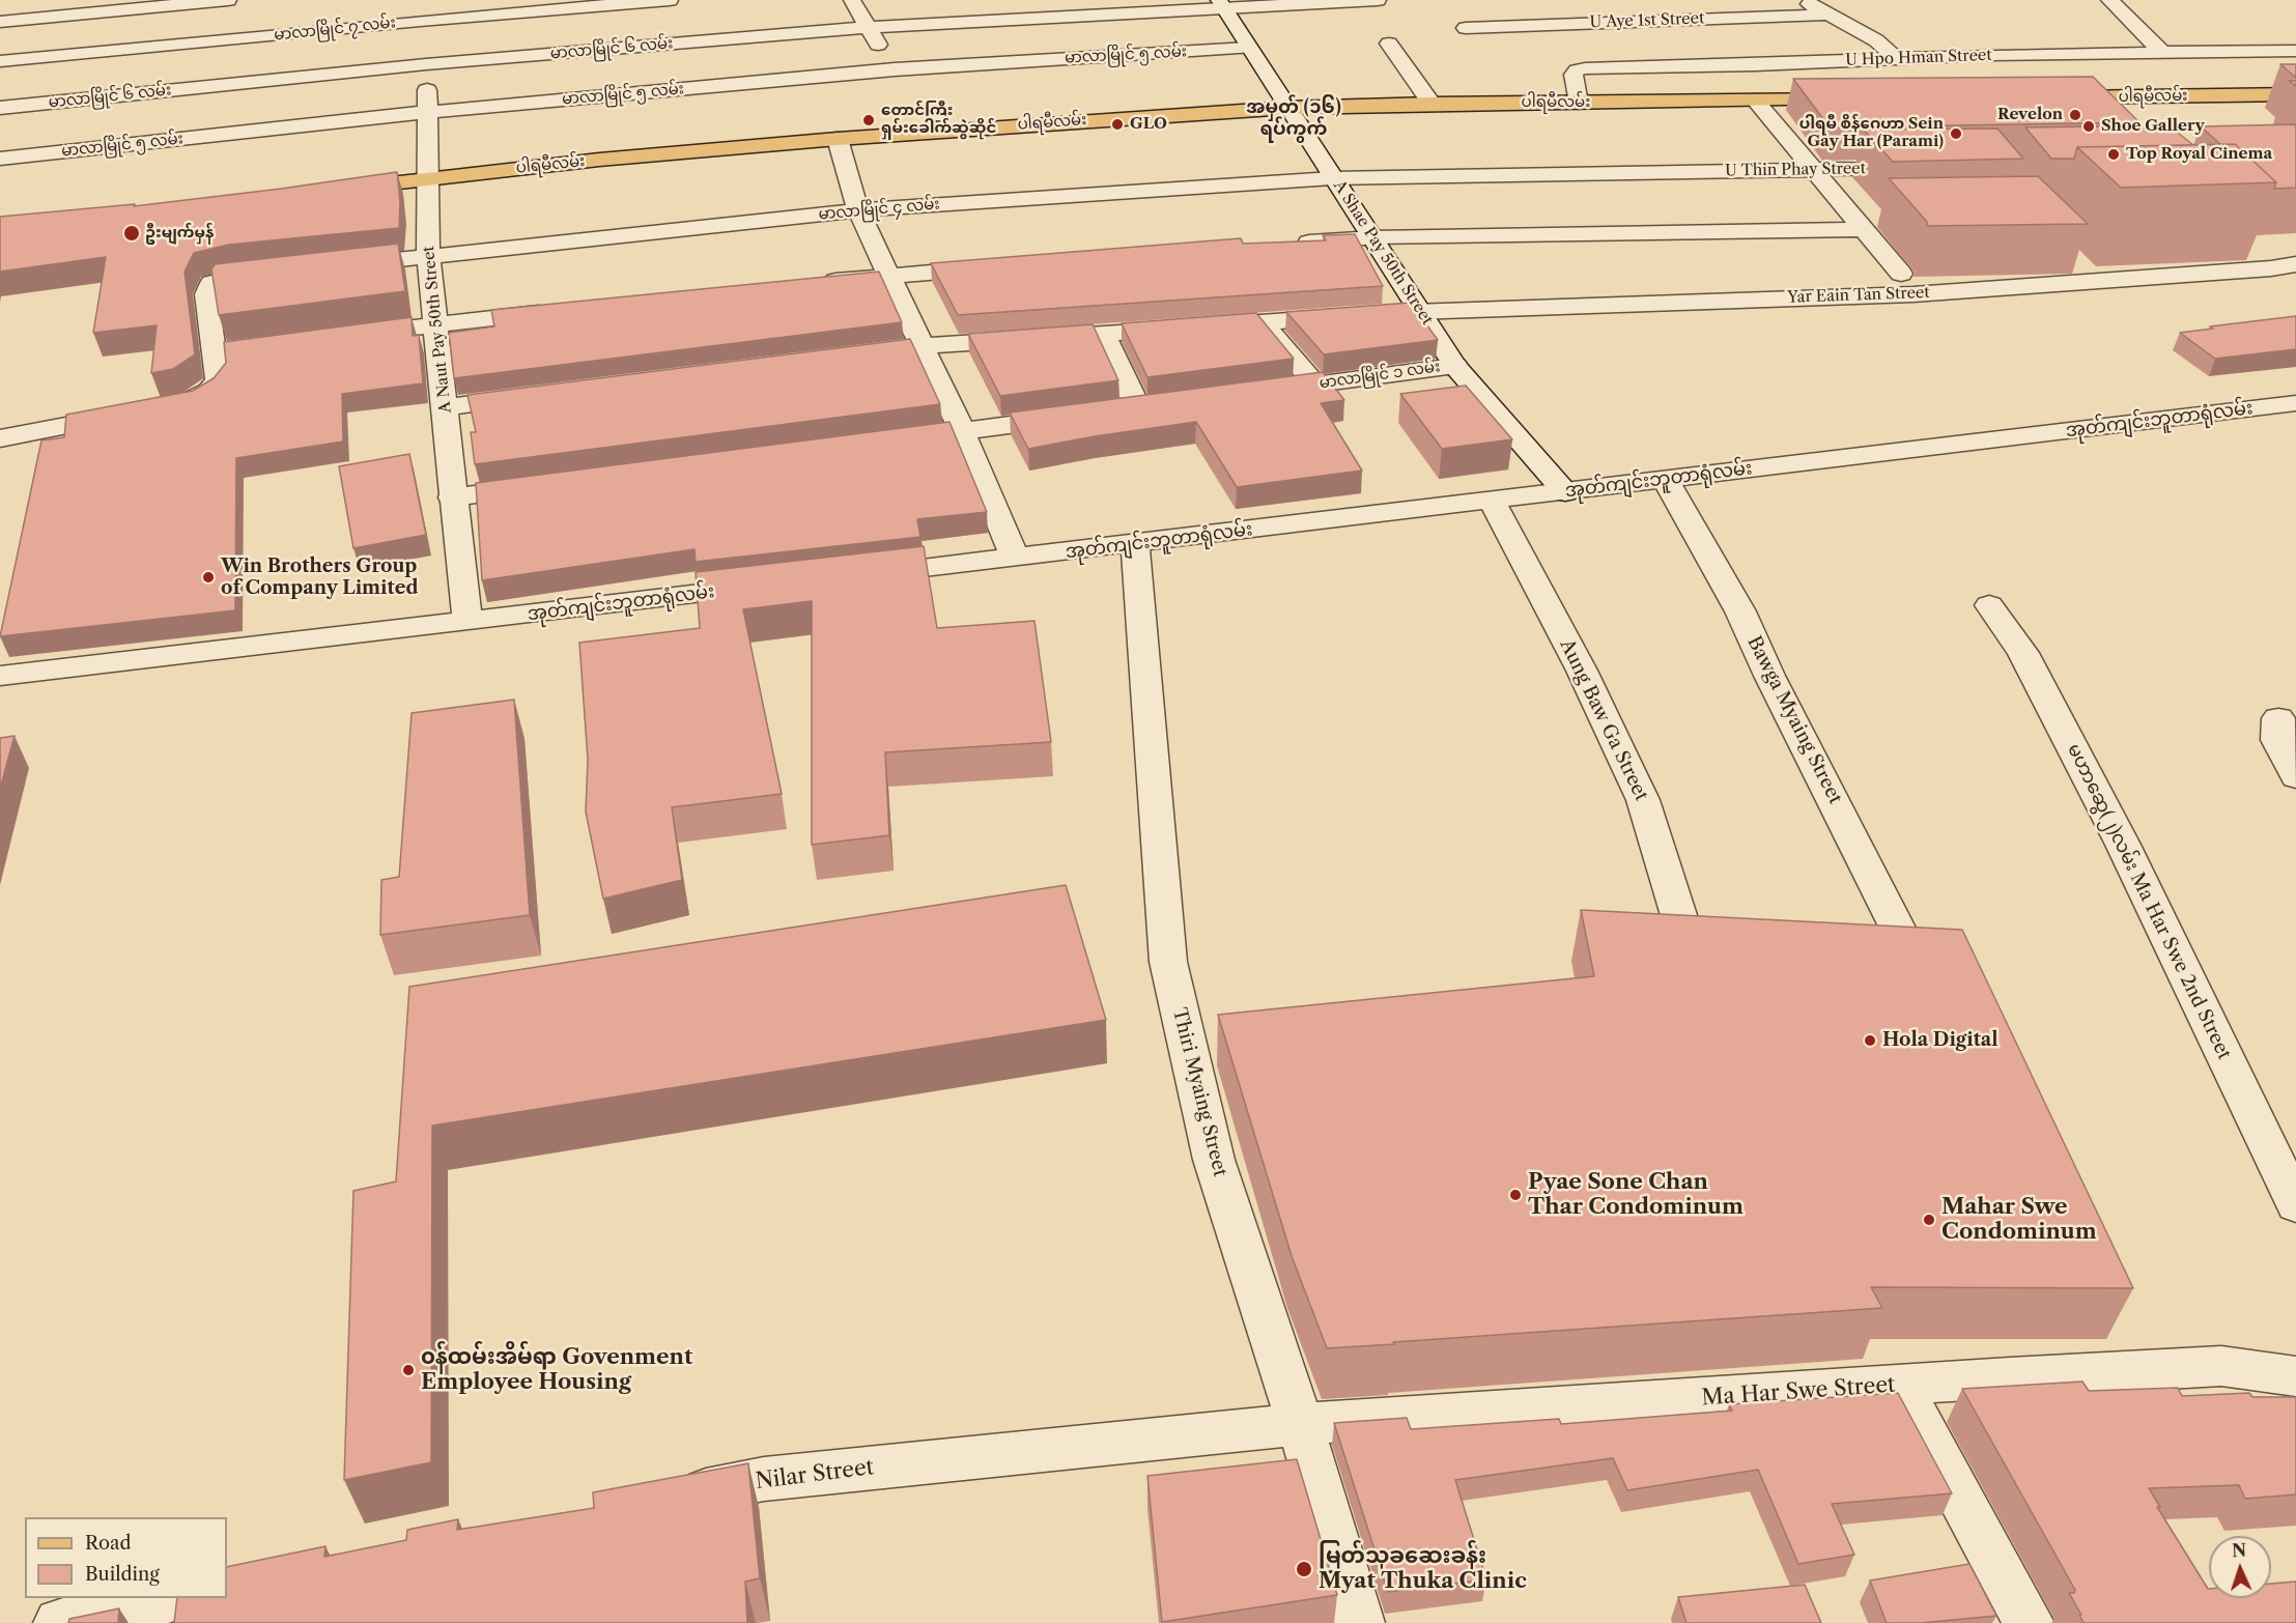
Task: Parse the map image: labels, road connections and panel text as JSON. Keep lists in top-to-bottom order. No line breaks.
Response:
{"streets":{"main road":["ပါရမီလမ်း"],"street":["U Aye 1st Street","မာလာမြိုင် ၇ လမ်း","မာလာမြိုင် ၆ လမ်း","မာလာမြိုင် ၅ လမ်း","U Hpo Hman Street","U Thin Phay Street","မာလာမြိုင် ၄ လမ်း","A Shae Pay 50th Street","Yar Eain Tan Street","A Naut Pay 50th Street","မာလာမြိုင် ၁ လမ်း","အုတ်ကျင်းဘူတာရုံလမ်း","Aung Baw Ga Street","Bawga Myaing Street","မဟာဆွေ(၂)လမ်း Ma Har Swe 2nd Street","Thiri Myaing Street","Ma Har Swe Street","Nilar Street"]},"crossings":[["မာလာမြိုင် ၇ လမ်း","A Naut Pay 50th Street"],["မာလာမြိုင် ၆ လမ်း","A Shae Pay 50th Street"],["မာလာမြိုင် ၆ လမ်း","A Naut Pay 50th Street"],["မာလာမြိုင် ၅ လမ်း","A Shae Pay 50th Street"],["မာလာမြိုင် ၅ လမ်း","A Naut Pay 50th Street"],["U Hpo Hman Street","ပါရမီလမ်း"],["ပါရမီလမ်း","A Shae Pay 50th Street"],["ပါရမီလမ်း","A Naut Pay 50th Street"],["U Thin Phay Street","မာလာမြိုင် ၄ လမ်း"],["U Thin Phay Street","A Shae Pay 50th Street"],["မာလာမြိုင် ၄ လမ်း","A Shae Pay 50th Street"],["မာလာမြိုင် ၄ လမ်း","A Naut Pay 50th Street"],["A Shae Pay 50th Street","Yar Eain Tan Street"],["A Shae Pay 50th Street","မာလာမြိုင် ၁ လမ်း"],["A Shae Pay 50th Street","အုတ်ကျင်းဘူတာရုံလမ်း"],["A Naut Pay 50th Street","အုတ်ကျင်းဘူတာရုံလမ်း"],["အုတ်ကျင်းဘူတာရုံလမ်း","Aung Baw Ga Street"],["အုတ်ကျင်းဘူတာရုံလမ်း","Bawga Myaing Street"],["အုတ်ကျင်းဘူတာရုံလမ်း","Thiri Myaing Street"],["Thiri Myaing Street","Ma Har Swe Street"],["Thiri Myaing Street","Nilar Street"],["Ma Har Swe Street","Nilar Street"]],"districts":["အမှတ် (၁၆) ရပ်ကွက်"],"places":["Revelon","တောင်ကြီး ရှမ်းခေါက်ဆွဲဆိုင်","GLO","Shoe Gallery","ပါရမီ စိန်ဂေဟာ Sein Gay Har (Parami)","Top Royal Cinema","ဦးမျက်မှန်","Win Brothers Group of Company Limited","Hola Digital","Pyae Sone Chan Thar Condominum","Mahar Swe Condominum","၀န်ထမ်းအိမ်ရာ Govenment Employee Housing","မြတ်သုခဆေးခန်း Myat Thuka Clinic"],"legend":["Road","Building"],"north":"top"}
